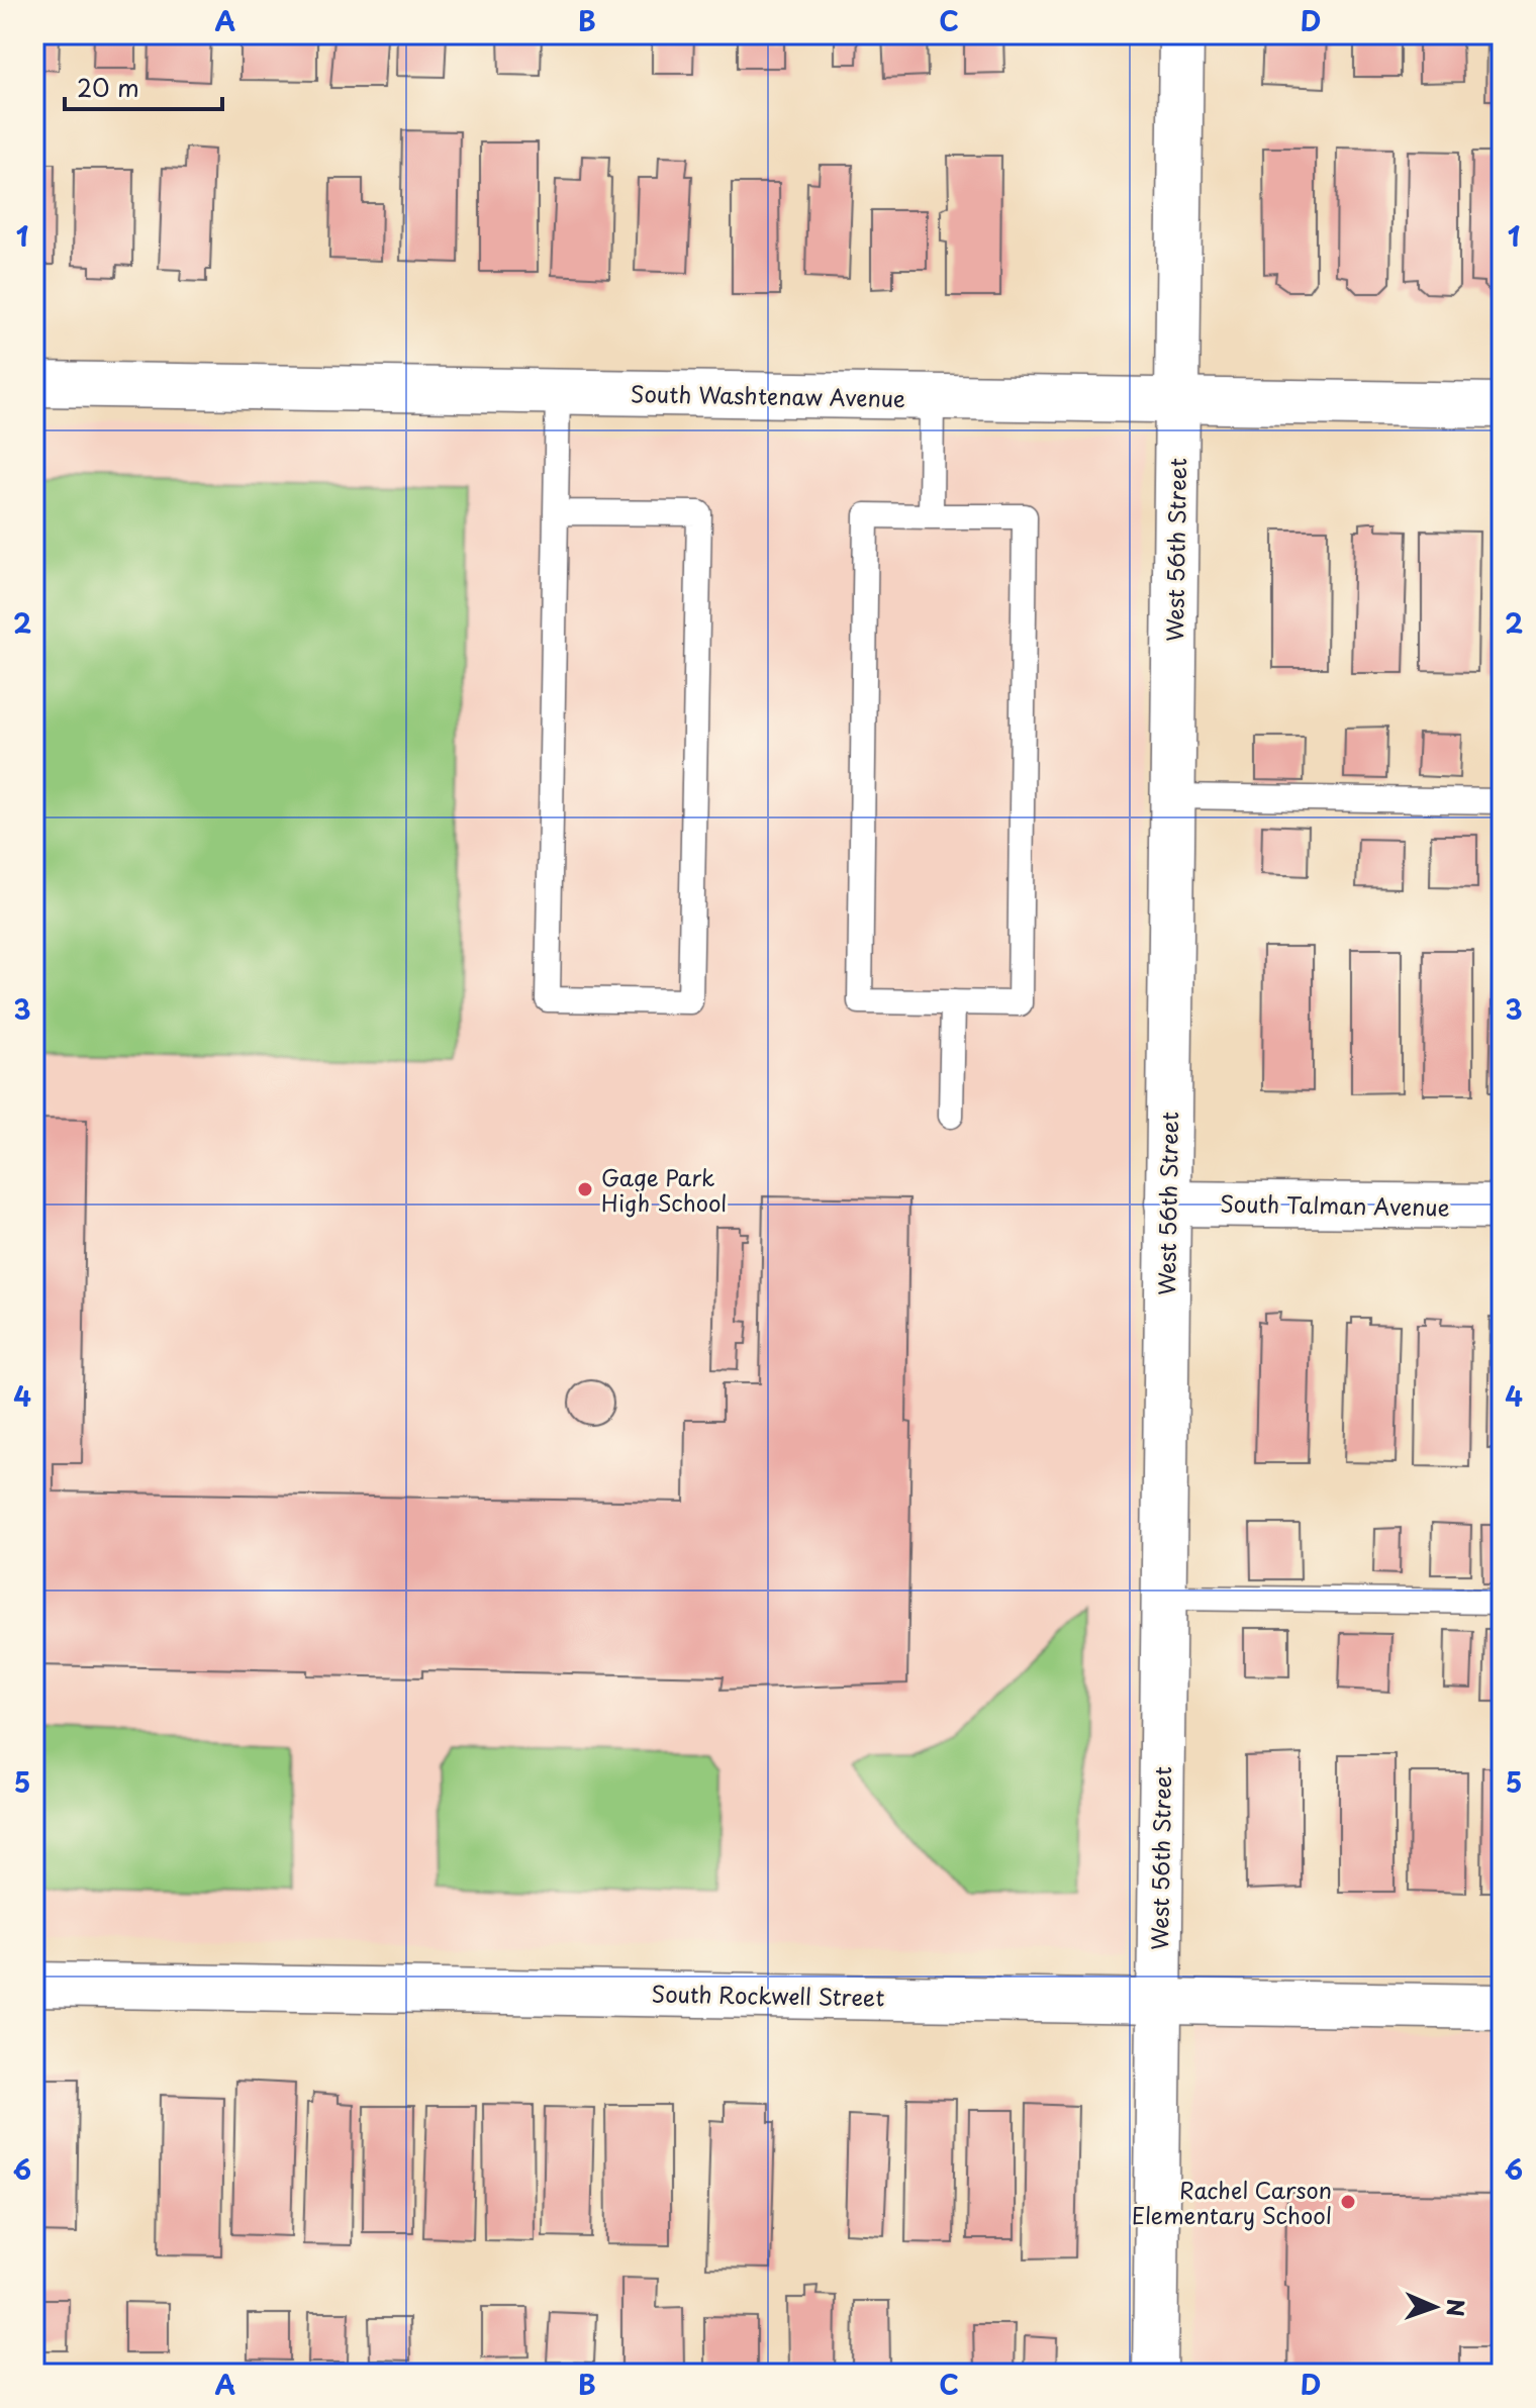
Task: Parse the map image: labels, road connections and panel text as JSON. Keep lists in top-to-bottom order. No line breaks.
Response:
{"streets":{"street":["South Washtenaw Avenue","West 56th Street","South Talman Avenue","South Rockwell Street"]},"crossings":[["South Washtenaw Avenue","West 56th Street"],["West 56th Street","South Talman Avenue"],["West 56th Street","South Rockwell Street"]],"places":["Gage Park High School","Rachel Carson Elementary School"],"scale_bar":"20 m","north":"right","grid":{"columns":["A","B","C","D"],"rows":["1","2","3","4","5","6"]}}
